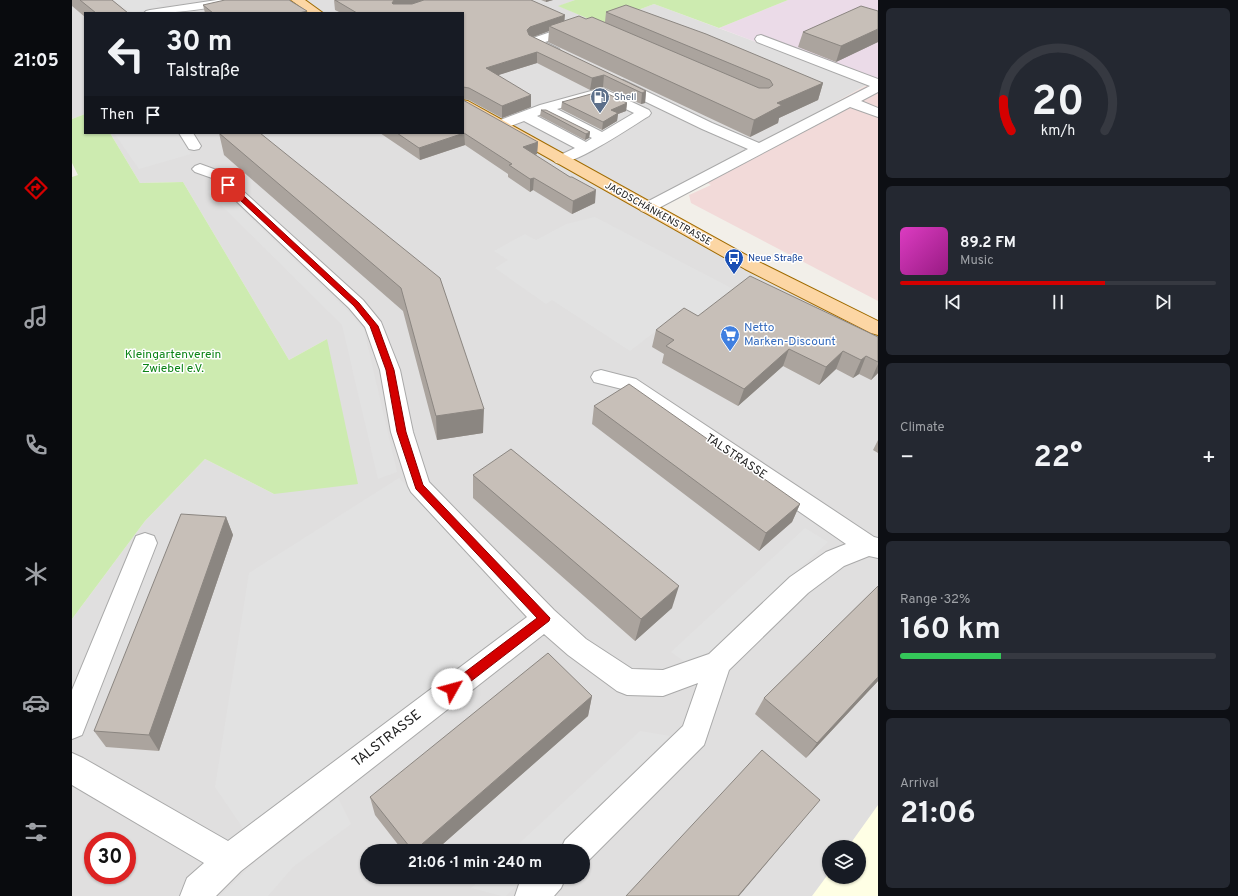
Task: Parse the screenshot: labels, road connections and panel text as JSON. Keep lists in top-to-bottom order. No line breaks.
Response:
{"streets":{"main road":["JAGDSCHÄNKENSTRASSE"],"street":["TALSTRASSE"]},"parks":["Kleingartenverein Zwiebel e.V."],"places":{"fuel station":["Shell"],"bus stop":["Neue Straße"],"supermarket":["Netto Marken-Discount"]},"page":{"tabs":"21:05","turn":["30 m","Talstraße"],"then":"Then","song":["89.2 FM","Music"],"tile":["Climate",["Range · 32%","160 km"],["Arrival","21:06"]],"heat":["−","22°","+"],"limit":"30","trip":"21:06 · 1 min · 240 m","gauge":["20","km/h"]}}
